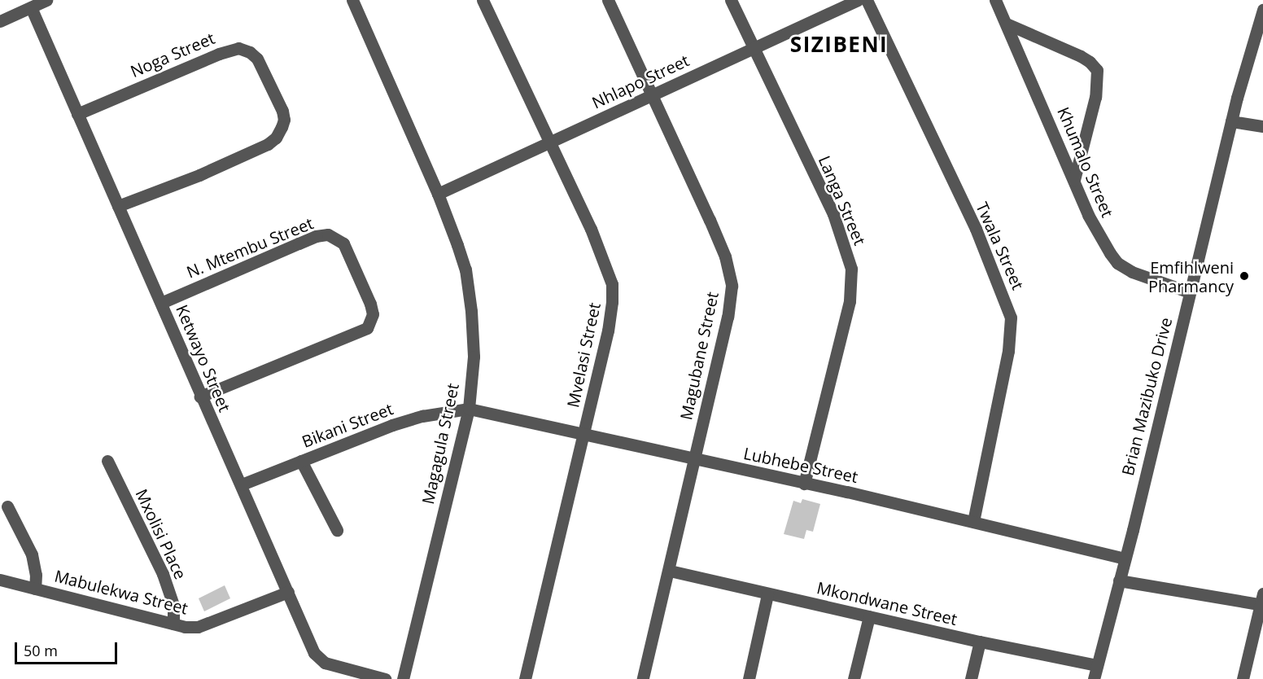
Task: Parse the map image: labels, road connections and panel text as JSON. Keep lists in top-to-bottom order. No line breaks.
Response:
{"streets":{"street":["Noga Street","Nhlapo Street","Khumalo Street","Langa Street","Twala Street","N. Mtembu Street","Mvelasi Street","Magubane Street","Ketwayo Street","Brian Mazibuko Drive","Bikani Street","Magagula Street","Lubhebe Street","Mxolisi Place","Mabulekwa Street","Mkondwane Street"]},"crossings":[["Noga Street","Ketwayo Street"],["Nhlapo Street","Langa Street"],["Nhlapo Street","Mvelasi Street"],["Nhlapo Street","Magubane Street"],["Nhlapo Street","Magagula Street"],["Khumalo Street","Brian Mazibuko Drive"],["Langa Street","Lubhebe Street"],["Twala Street","Lubhebe Street"],["N. Mtembu Street","Ketwayo Street"],["Mvelasi Street","Lubhebe Street"],["Magubane Street","Lubhebe Street"],["Magubane Street","Mkondwane Street"],["Ketwayo Street","Bikani Street"],["Ketwayo Street","Mabulekwa Street"],["Brian Mazibuko Drive","Lubhebe Street"],["Brian Mazibuko Drive","Mkondwane Street"],["Bikani Street","Magagula Street"],["Bikani Street","Lubhebe Street"],["Magagula Street","Lubhebe Street"],["Mxolisi Place","Mabulekwa Street"]],"districts":["SIZIBENI"],"places":["Emfihlweni Pharmancy"],"scale_bar":"50 m"}
